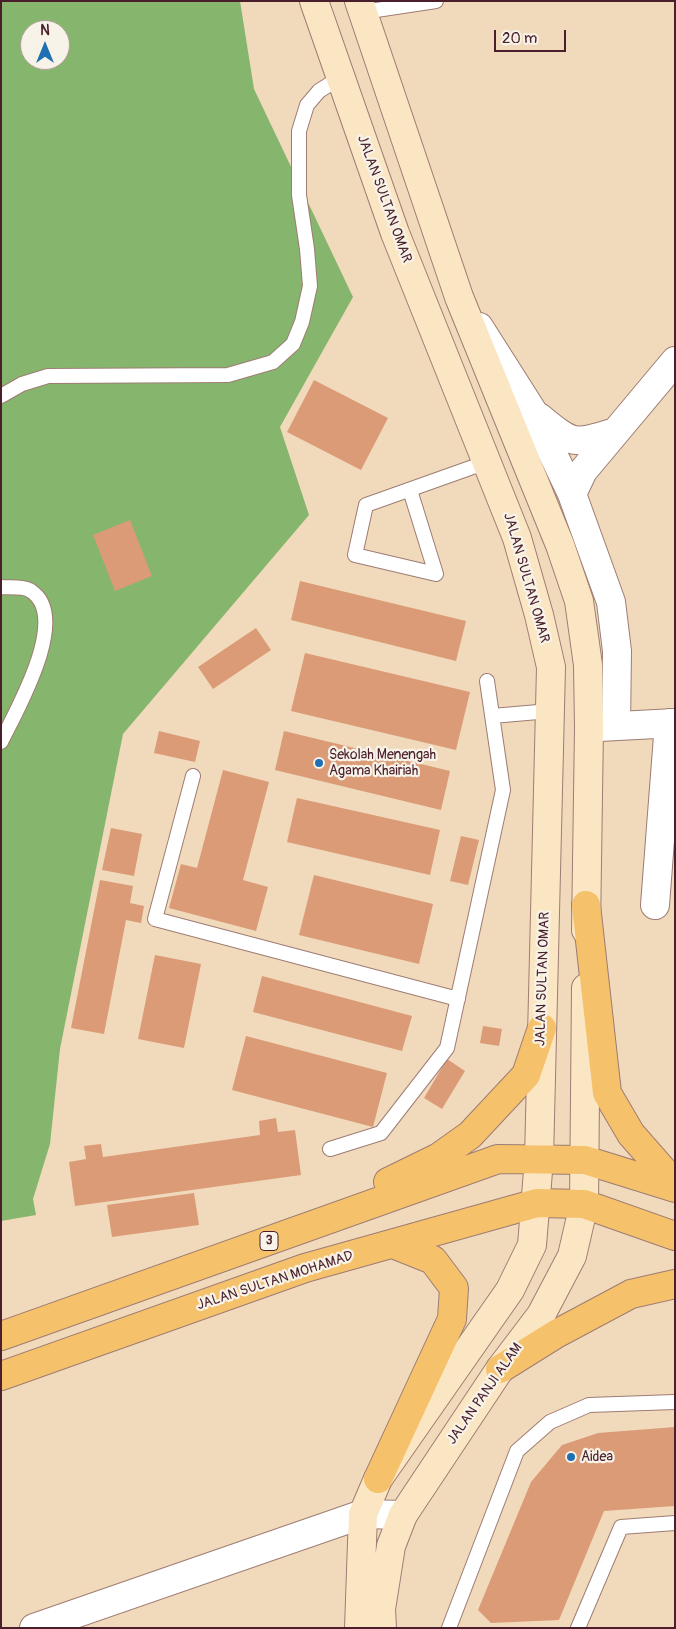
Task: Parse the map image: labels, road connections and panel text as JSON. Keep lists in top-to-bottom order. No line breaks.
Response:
{"streets":{"highway":["3","JALAN SULTAN MOHAMAD"],"main road":["JALAN SULTAN OMAR","JALAN PANJI ALAM"]},"crossings":[["JALAN SULTAN OMAR","3"],["3","JALAN PANJI ALAM"],["JALAN SULTAN MOHAMAD","JALAN PANJI ALAM"]],"places":["Sekolah Menengah Agama Khairiah","Aidea"],"scale_bar":"20 m","north":"top"}
